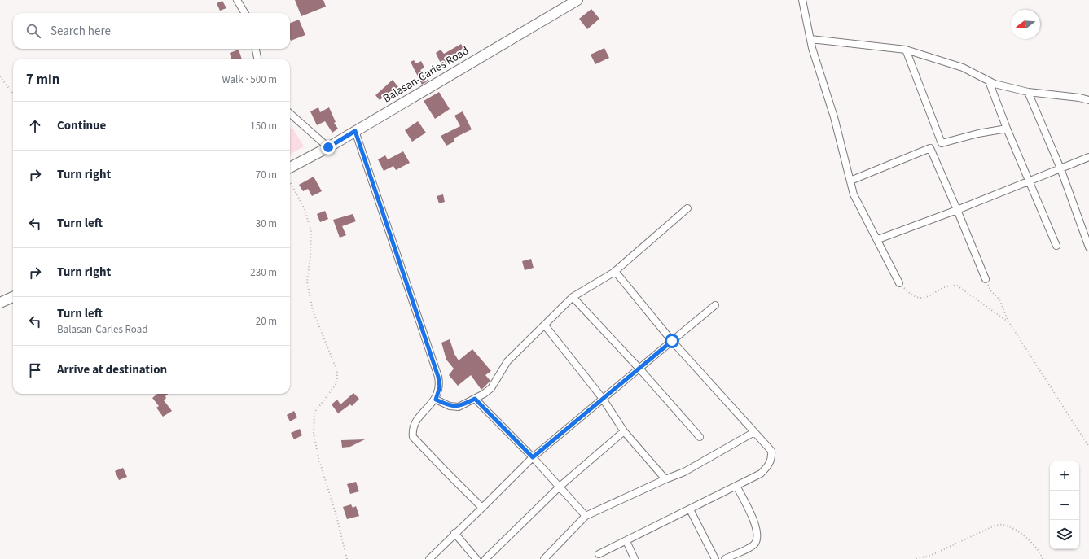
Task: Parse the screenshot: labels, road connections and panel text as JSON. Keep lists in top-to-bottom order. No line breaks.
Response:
{"streets":{"main road":["Balasan-Carles Road"]},"north":"left","page":{"search":"Search here","heading":["7 min","Walk · 500 m"],"list":[["Continue","150 m"],["Turn right","70 m"],["Turn left","30 m"],["Turn right","230 m"],["Turn left","Balasan-Carles Road","20 m"],"Arrive at destination"],"map_buttons":["+","−"]}}
